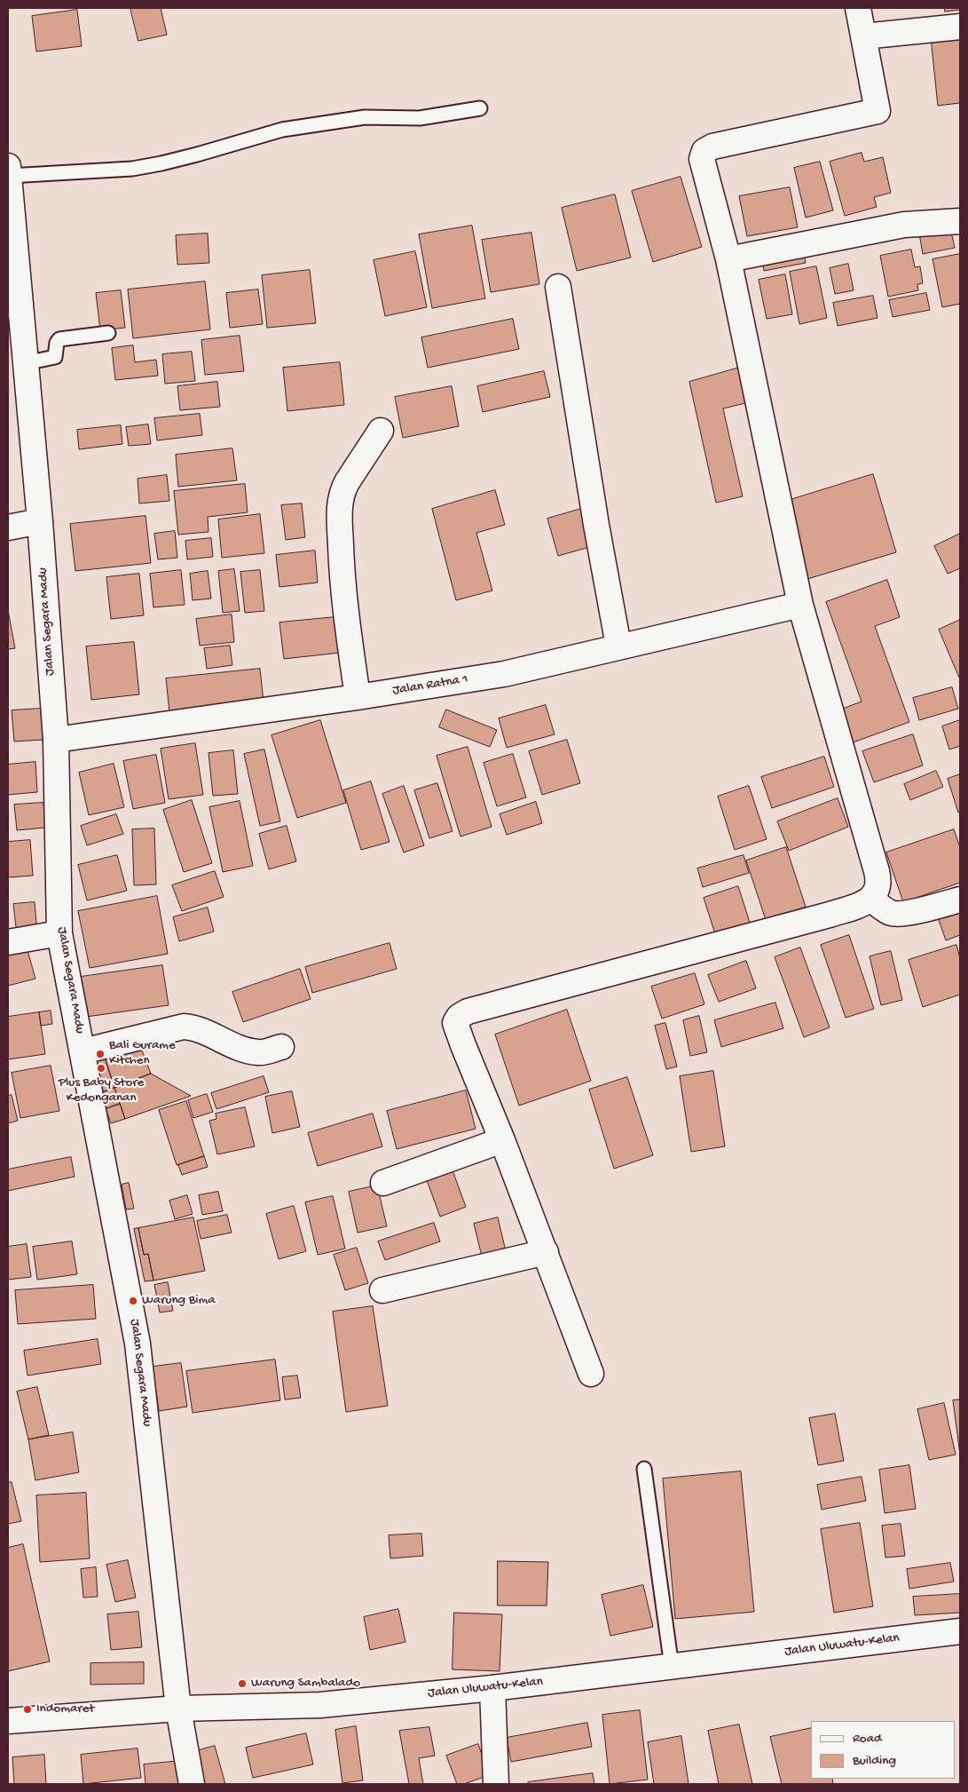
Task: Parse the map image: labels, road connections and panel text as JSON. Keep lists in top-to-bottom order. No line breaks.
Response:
{"streets":{"street":["Jalan Segara Madu","Jalan Ratna 1","Jalan Uluwatu-Kelan"]},"crossings":[["Jalan Segara Madu","Jalan Ratna 1"],["Jalan Segara Madu","Jalan Uluwatu-Kelan"]],"places":["Bali Gurame Kitchen","Plus Baby Store Kedonganan","Warung Bima","Warung Sambalado","Indomaret"],"legend":["Road","Building"]}
